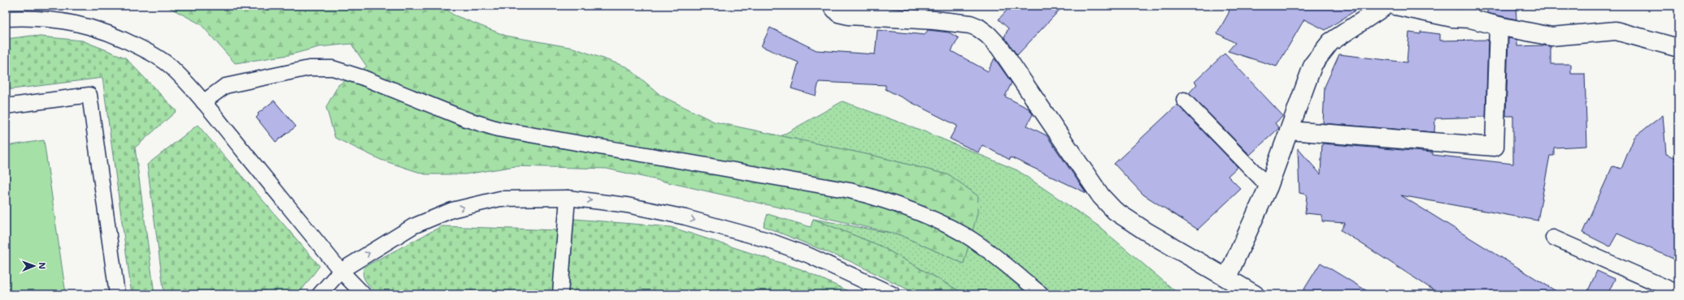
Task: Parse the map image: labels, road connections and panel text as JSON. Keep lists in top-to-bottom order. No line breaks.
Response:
{"north":"right"}
